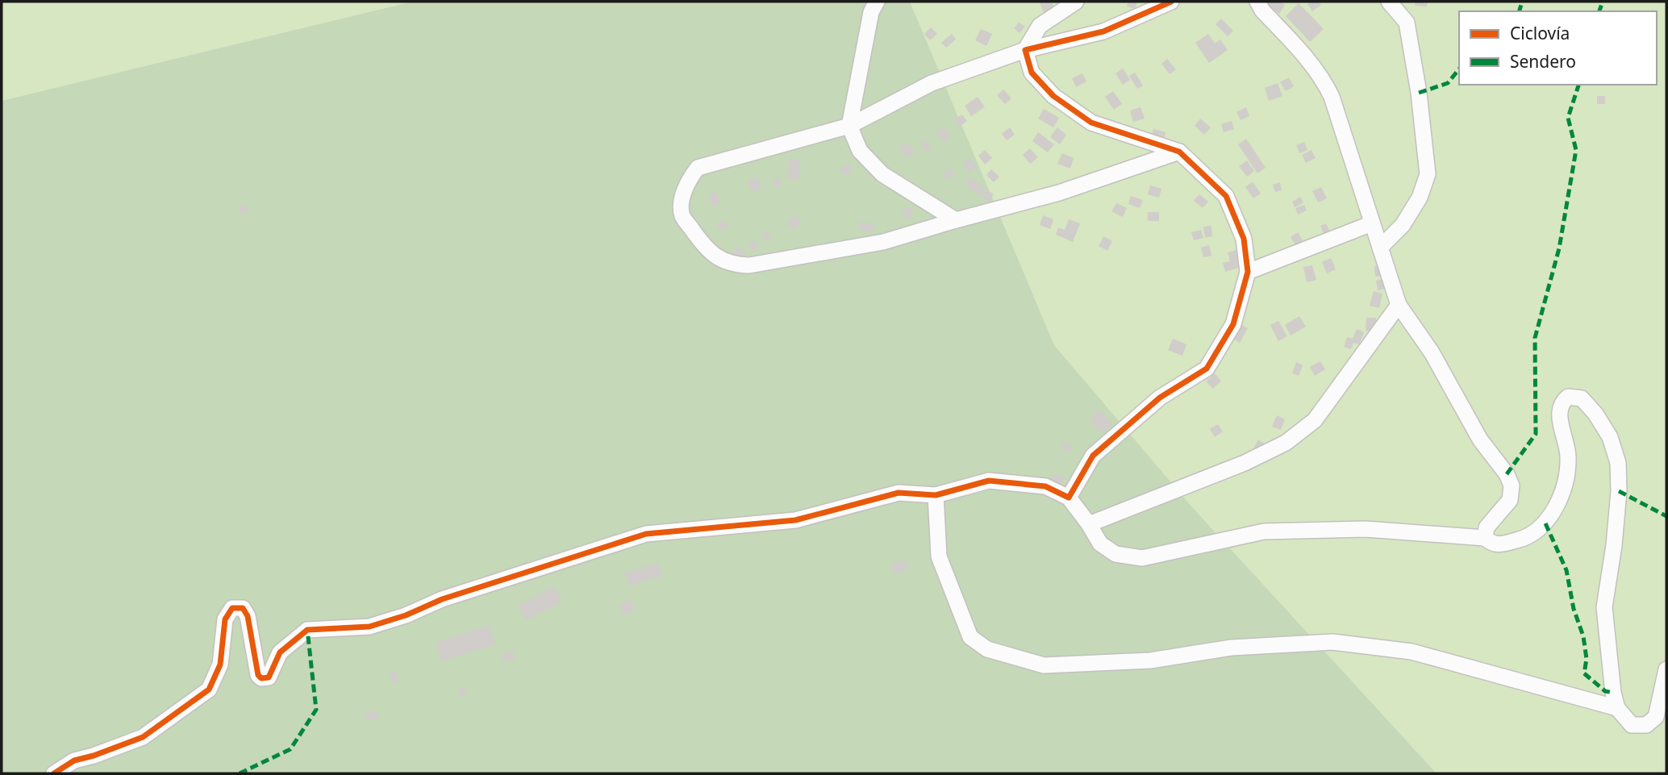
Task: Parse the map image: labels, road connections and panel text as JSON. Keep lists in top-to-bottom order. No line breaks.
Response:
{"legend":["Ciclovía","Sendero"]}
